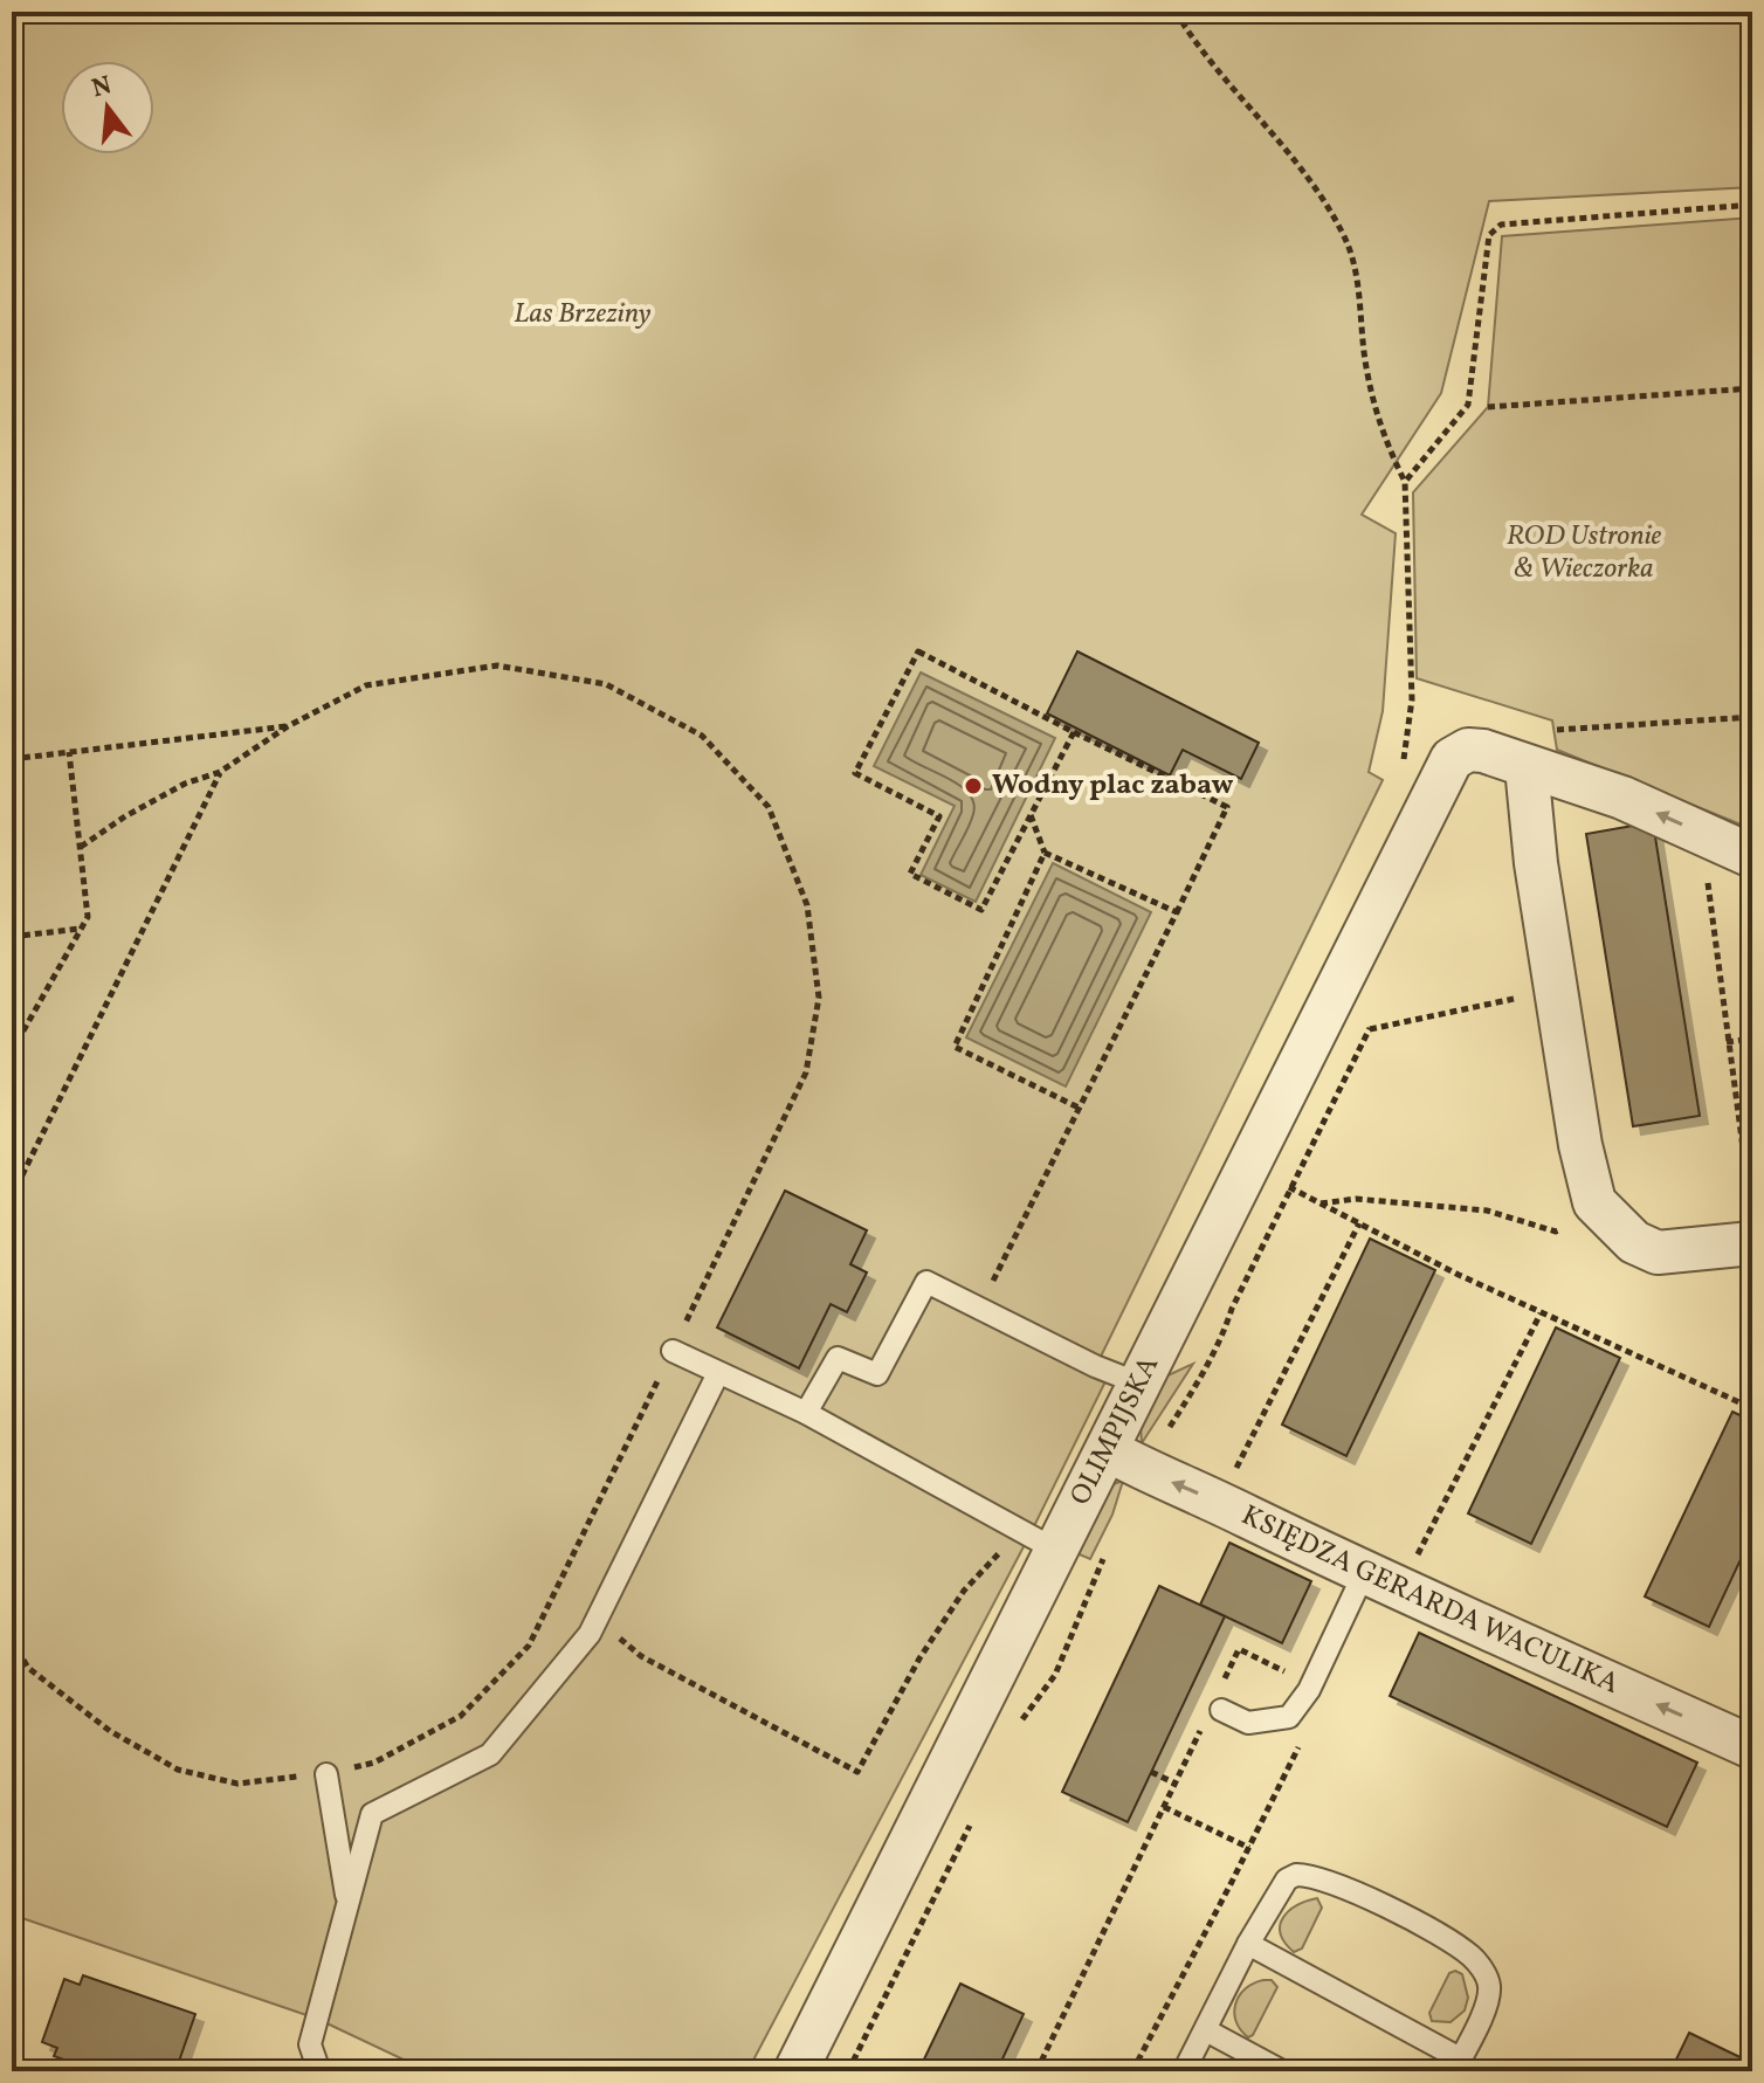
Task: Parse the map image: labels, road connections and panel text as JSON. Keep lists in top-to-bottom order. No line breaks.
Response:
{"streets":{"street":["OLIMPIJSKA","KSIĘDZA GERARDA WACULIKA"]},"crossings":[["OLIMPIJSKA","KSIĘDZA GERARDA WACULIKA"]],"one_way":["KSIĘDZA GERARDA WACULIKA"],"parks":["Las Brzeziny","ROD Ustronie & Wieczorka"],"places":["Wodny plac zabaw"],"north":"top"}
